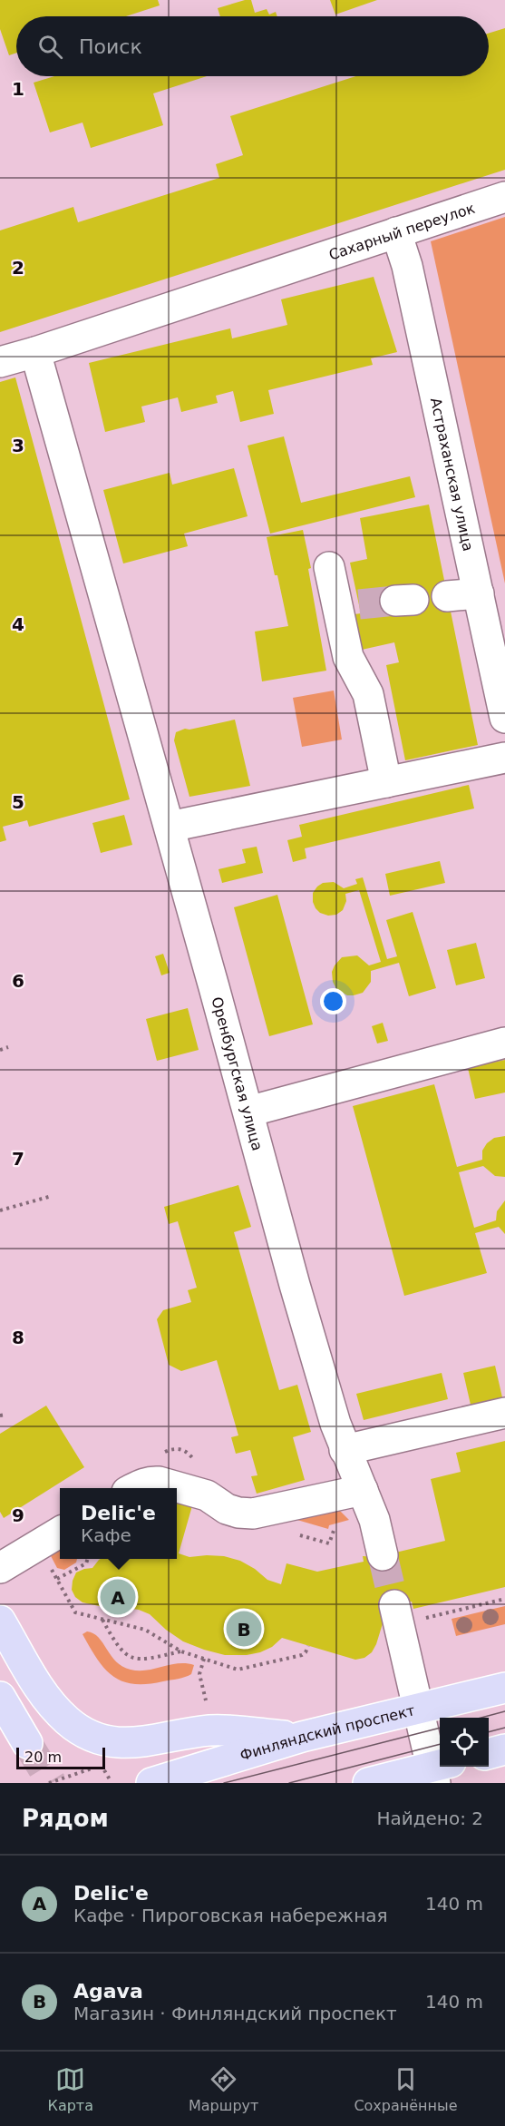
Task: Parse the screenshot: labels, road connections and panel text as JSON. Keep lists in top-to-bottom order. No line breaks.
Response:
{"streets":{"main road":["Финляндский проспект"],"street":["Сахарный переулок","Астраханская улица","Оренбургская улица"]},"crossings":[["Сахарный переулок","Астраханская улица"],["Сахарный переулок","Оренбургская улица"]],"scale_bar":"20 m","page":{"search":"Поиск","popup":["Delic'e","Кафе"],"pins":["A","B"],"scale":"20 m","heading":["Рядом","Найдено: 2"],"list":[{"mark":"A","name":"Delic'e","note":"Кафе · Пироговская набережная","value":"140 m"},{"mark":"B","name":"Agava","note":"Магазин · Финляндский проспект","value":"140 m"}],"nav":["Карта","Маршрут","Сохранённые"]},"grid":{"rows":["1","2","3","4","5","6","7","8","9"]}}
